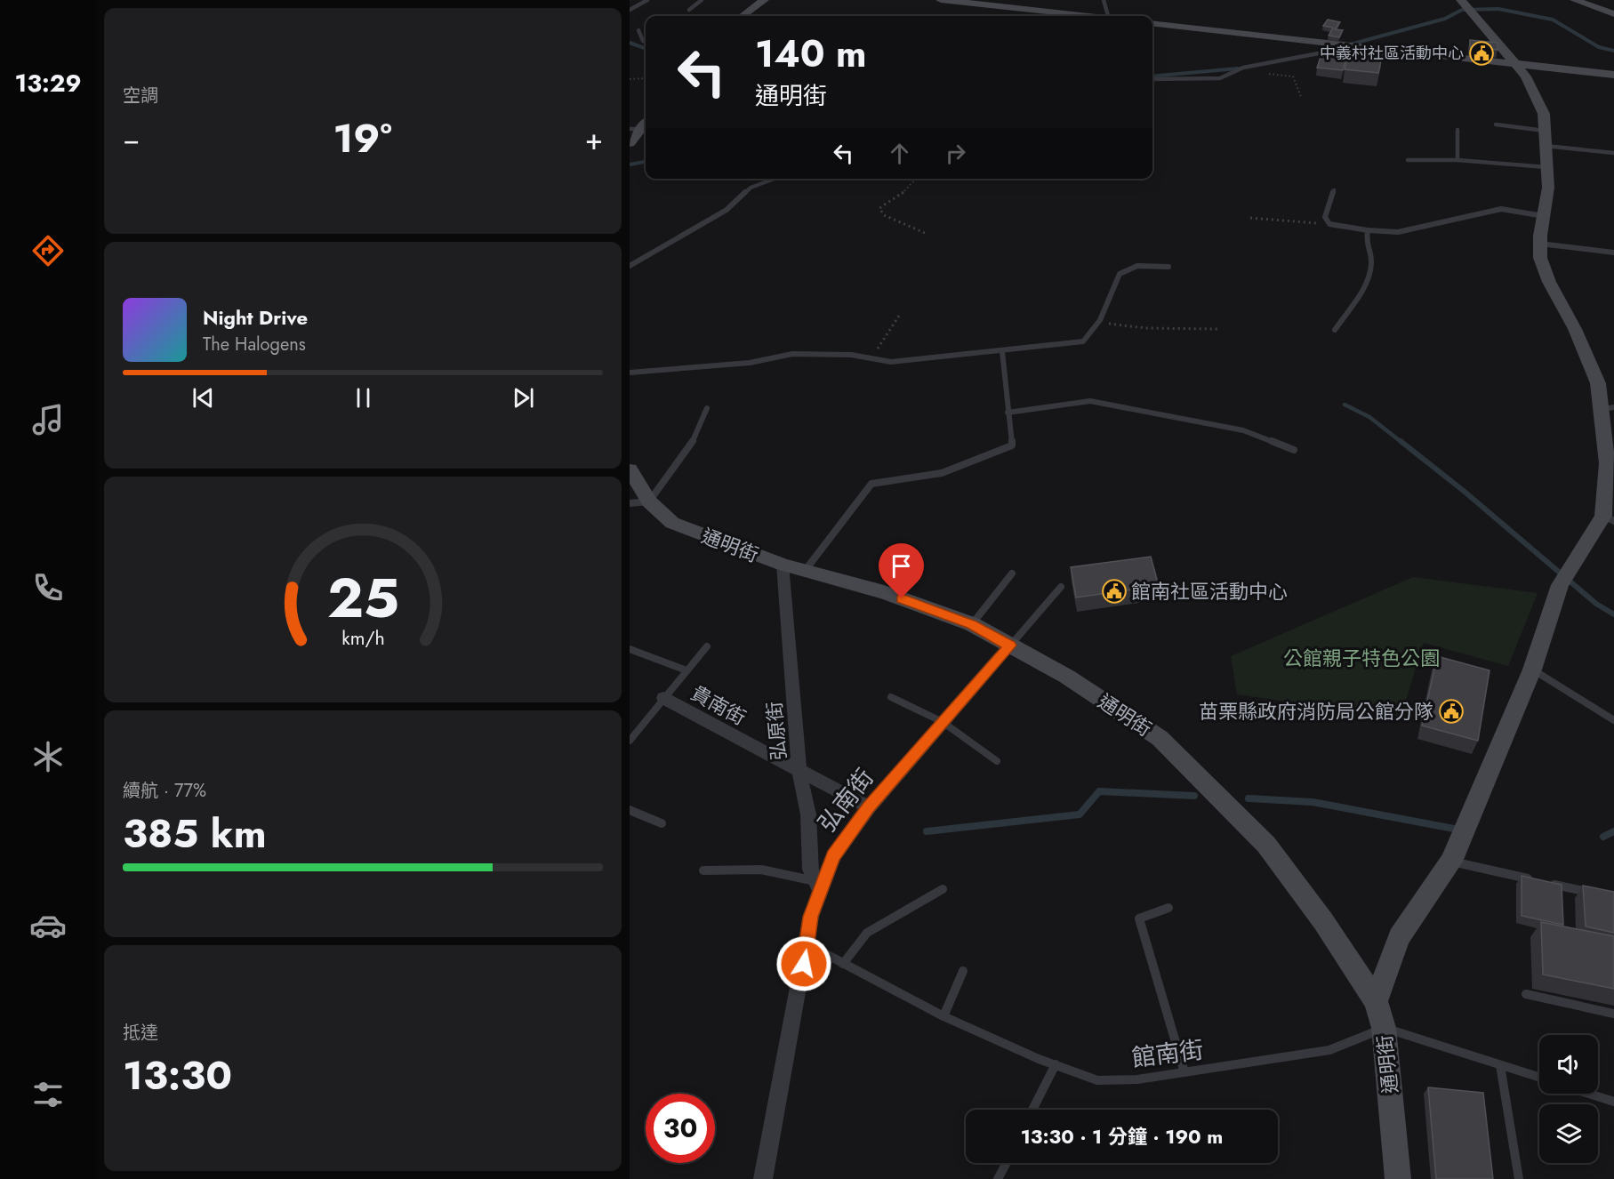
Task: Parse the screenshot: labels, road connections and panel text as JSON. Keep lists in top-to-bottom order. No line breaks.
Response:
{"streets":{"street":["通明街","貴南街","弘原街","弘南街"],"lane":["館南街"]},"crossings":[["通明街","弘原街"],["通明街","弘南街"],["通明街","館南街"],["貴南街","弘原街"],["貴南街","弘南街"],["弘原街","弘南街"],["弘南街","館南街"]],"parks":["公館親子特色公園"],"places":{"public building":["中義村社區活動中心","館南社區活動中心","苗栗縣政府消防局公館分隊"]},"page":{"tabs":"13:29","tile":["空調",["續航 · 77%","385 km"],["抵達","13:30"]],"turn":["140 m","通明街"],"heat":["−","19°","+"],"song":["Night Drive","The Halogens"],"limit":"30","trip":"13:30 · 1 分鐘 · 190 m","gauge":["25","km/h"]}}
